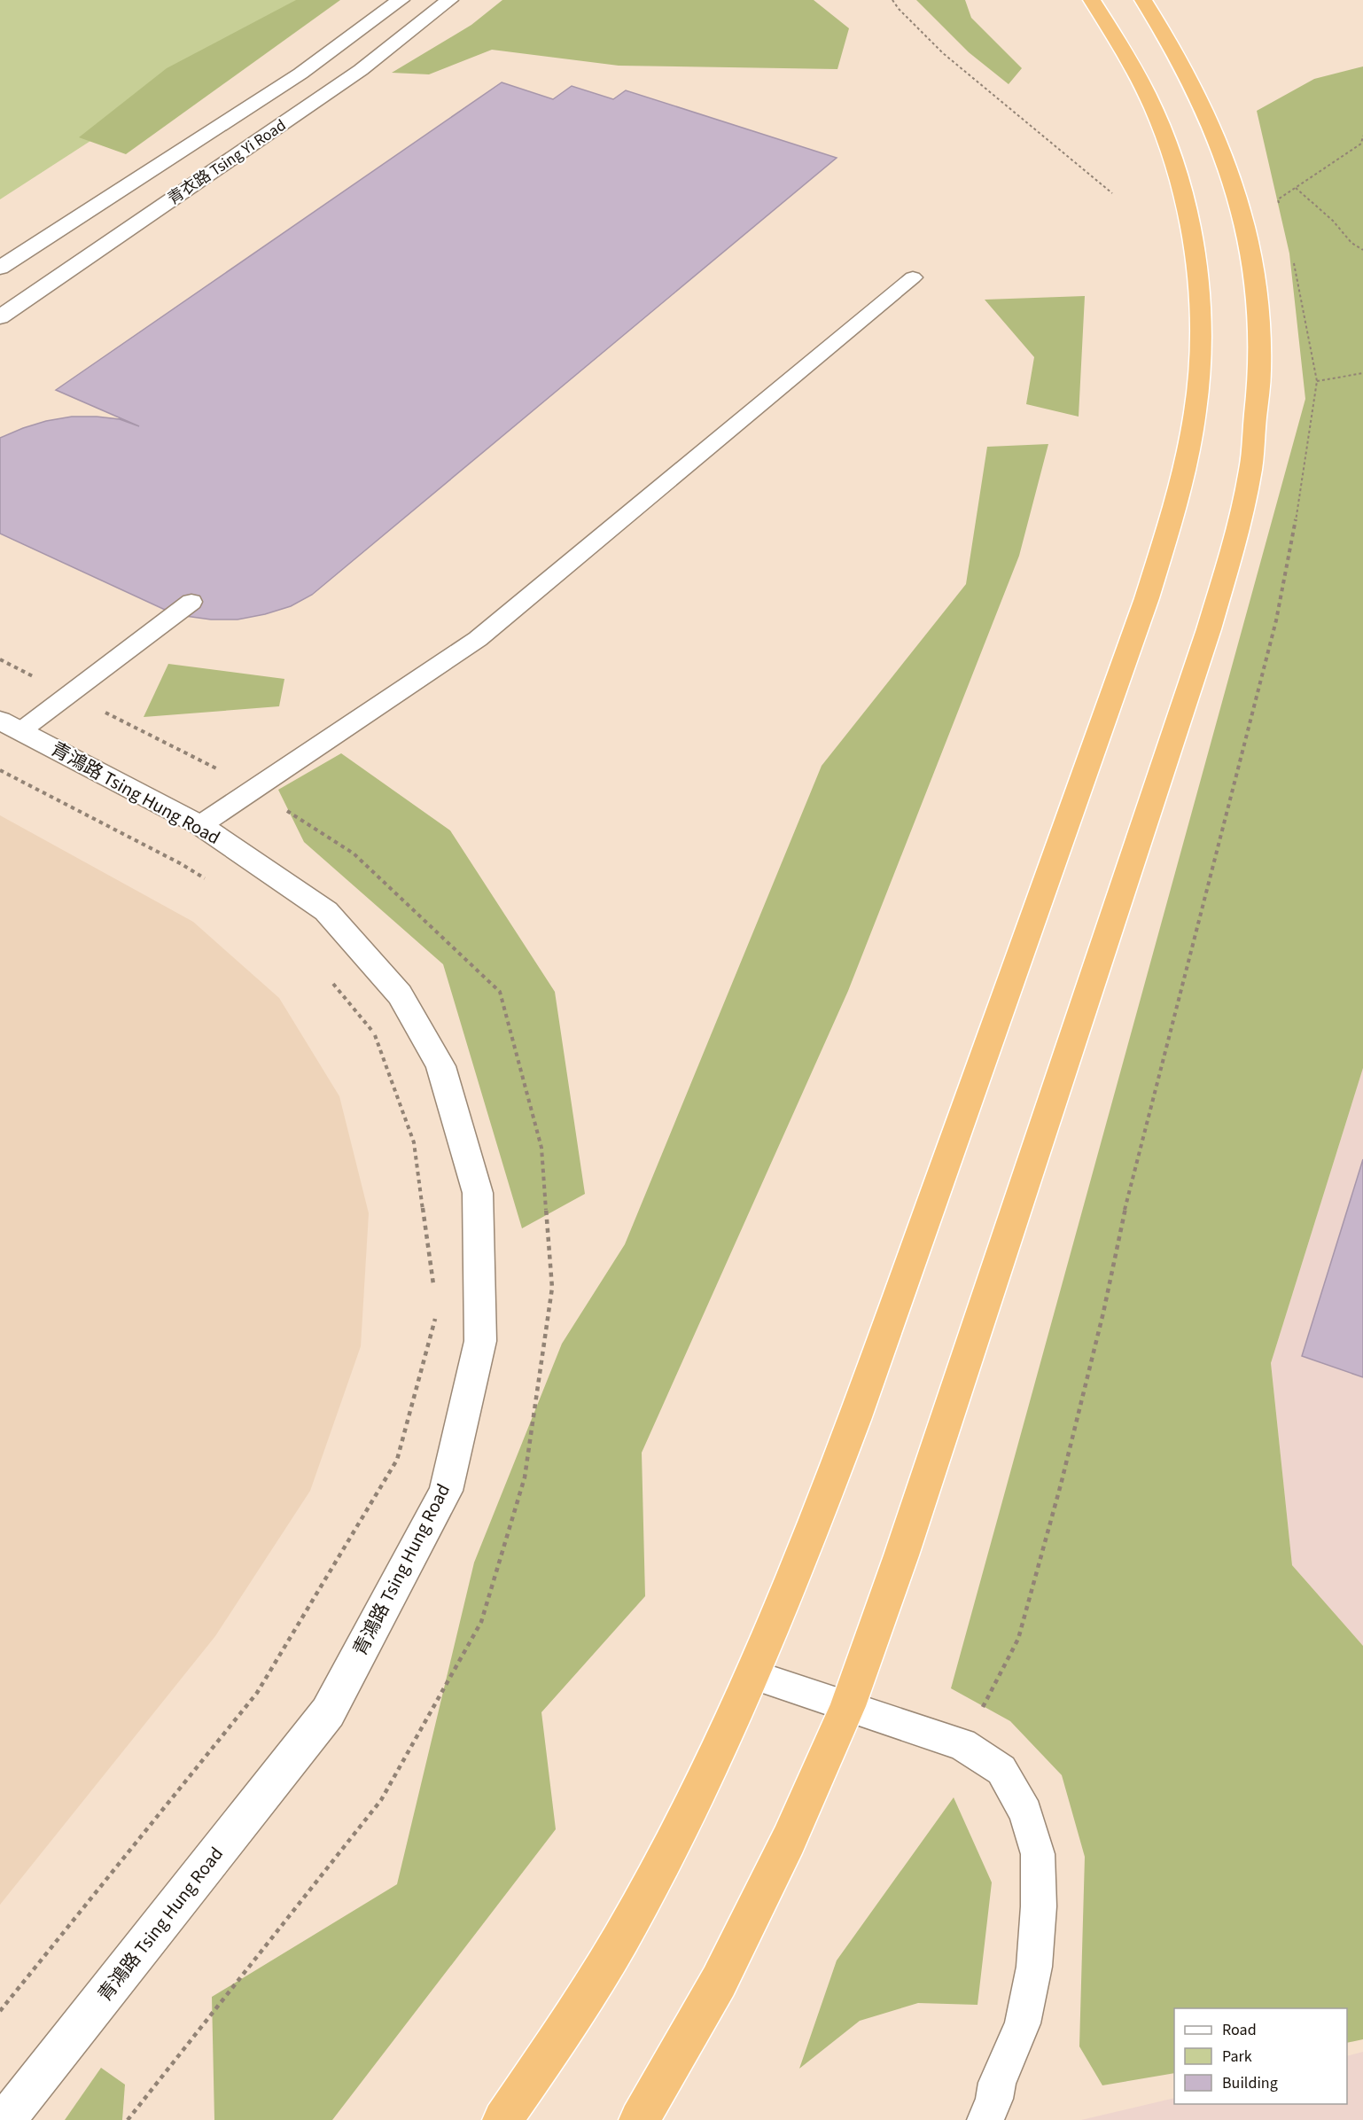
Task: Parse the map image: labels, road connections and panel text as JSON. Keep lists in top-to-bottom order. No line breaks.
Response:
{"streets":{"main road":["青衣路 Tsing Yi Road","青鴻路 Tsing Hung Road"]},"legend":["Road","Park","Building"]}
